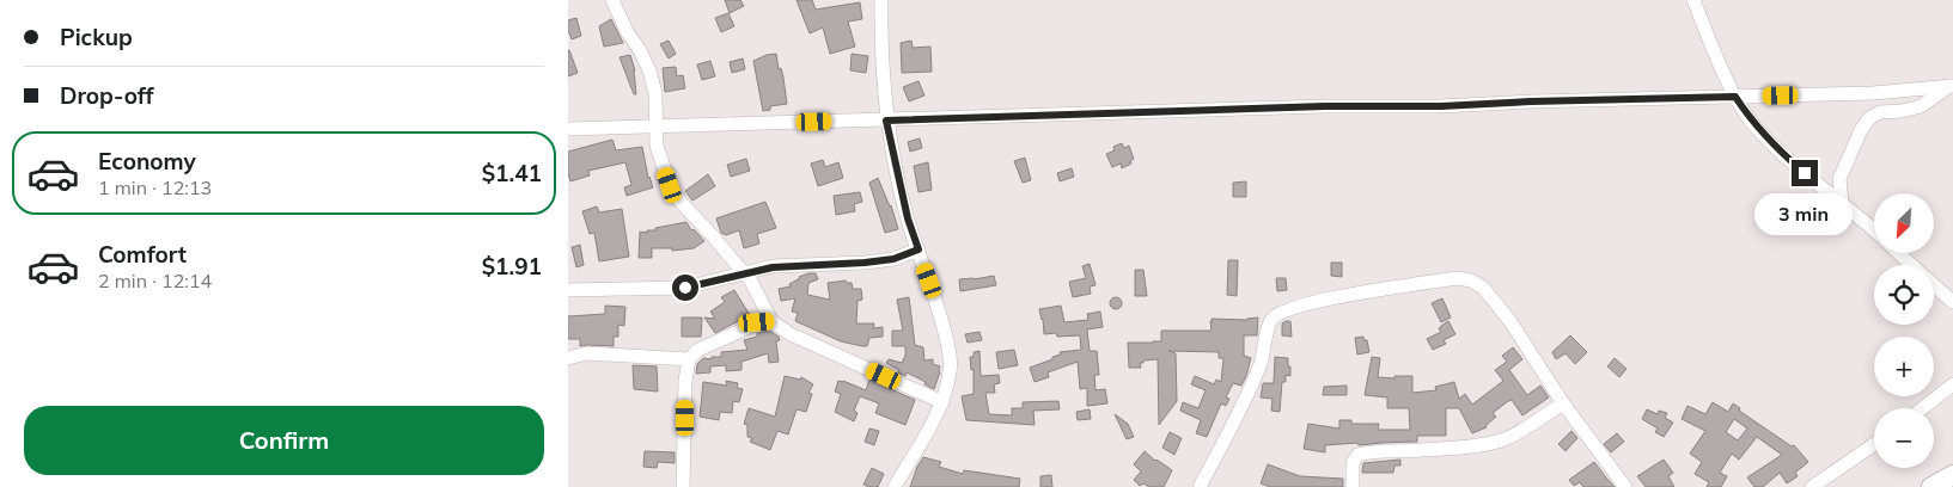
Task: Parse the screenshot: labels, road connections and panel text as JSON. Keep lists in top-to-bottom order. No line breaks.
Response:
{"north":"bottom left","page":{"banner":["Pickup","Drop-off"],"list":[{"name":"Economy","note":"1 min · 12:13","value":"$1.41"},{"name":"Comfort","note":"2 min · 12:14","value":"$1.91"}],"map_buttons":["+","−"],"bubble":"3 min","buttons":"Confirm"}}
